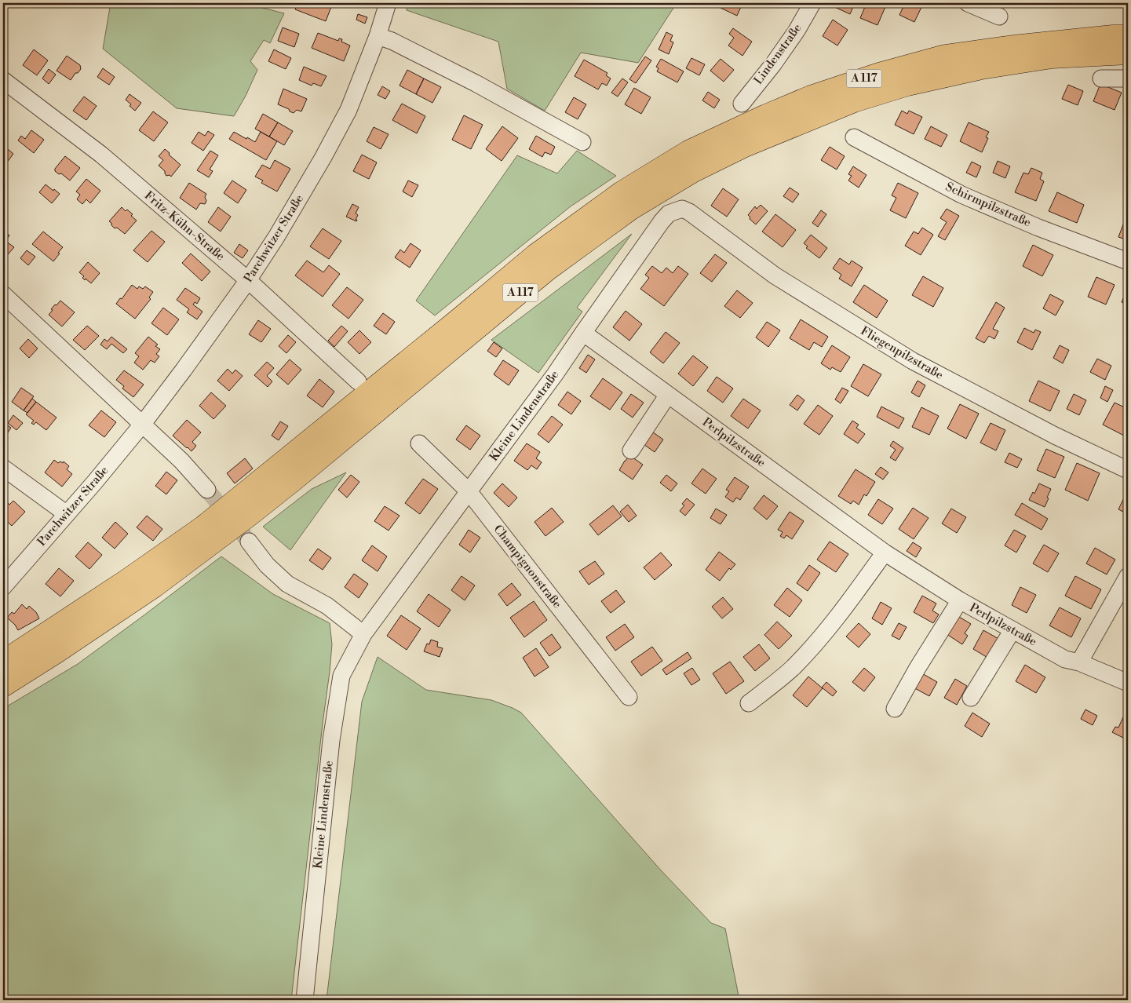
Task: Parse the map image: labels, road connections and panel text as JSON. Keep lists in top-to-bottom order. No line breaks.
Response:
{"streets":{"highway":["A 117"],"street":["Lindenstraße","Schirmpilzstraße","Fritz-Kühn-Straße","Parchwitzer Straße","Fliegenpilzstraße","Kleine Lindenstraße","Perlpilzstraße","Champignonstraße"]},"crossings":[["Fritz-Kühn-Straße","Parchwitzer Straße"],["Fliegenpilzstraße","Kleine Lindenstraße"],["Kleine Lindenstraße","Perlpilzstraße"],["Kleine Lindenstraße","Champignonstraße"]]}
